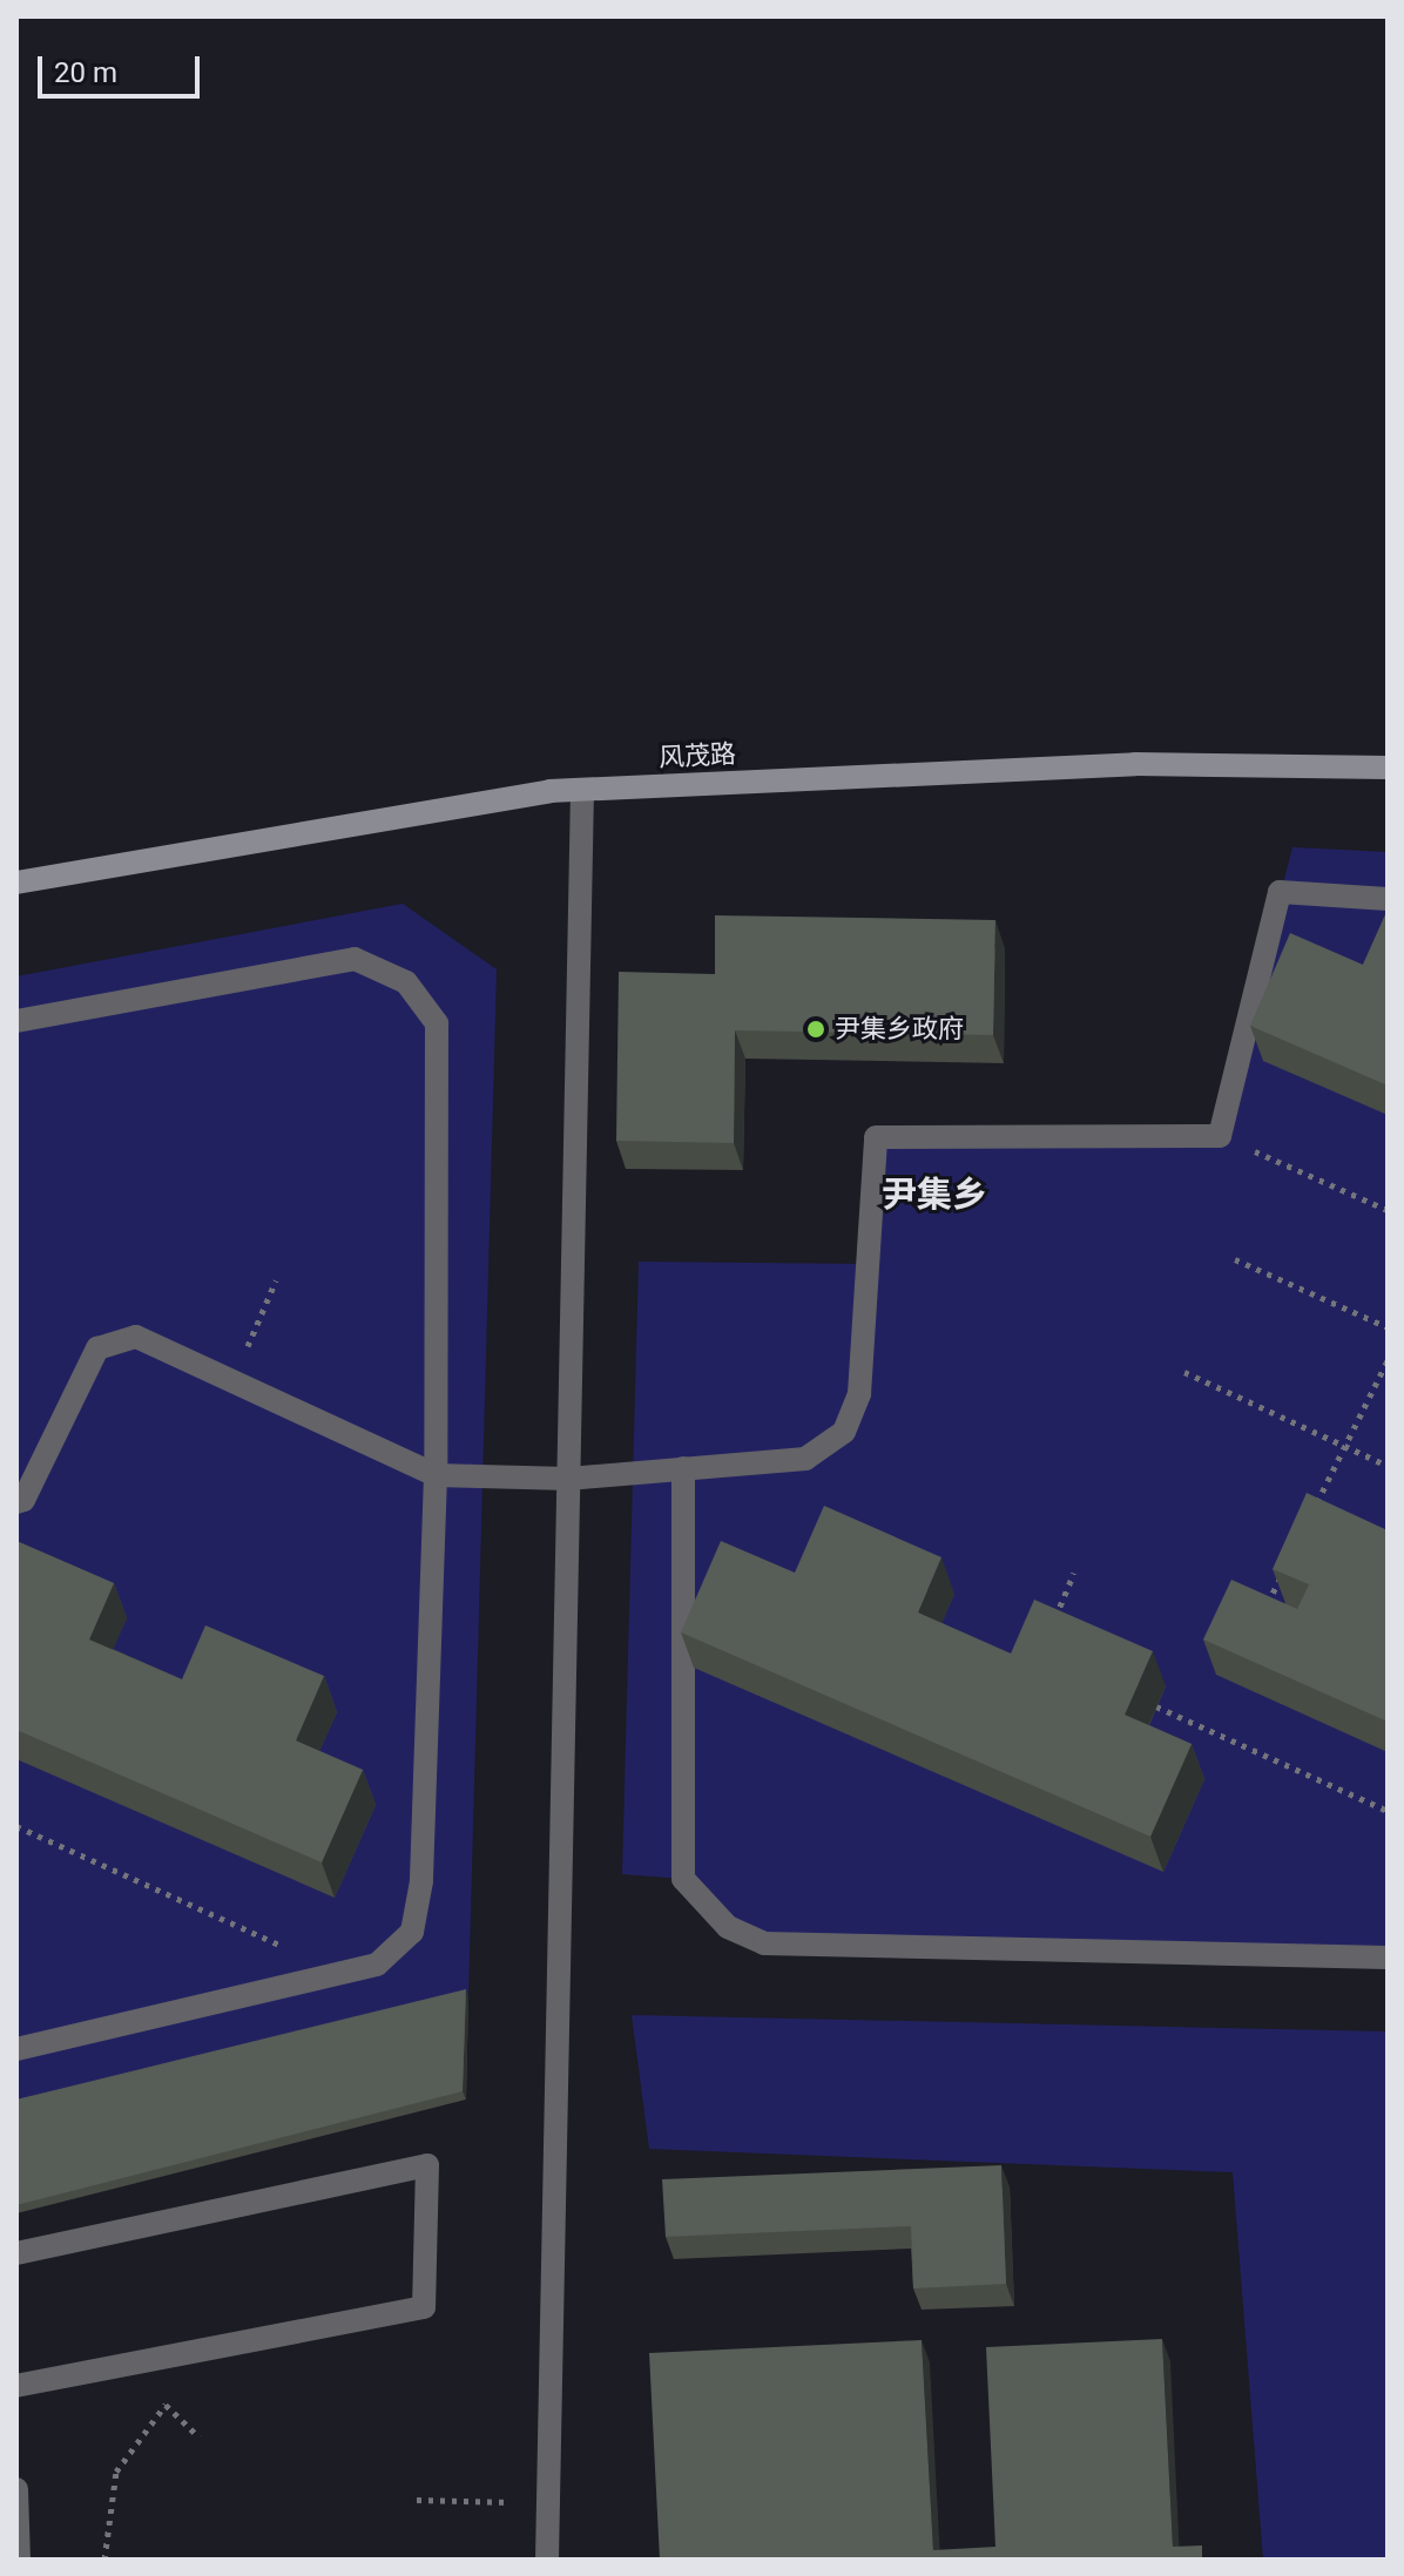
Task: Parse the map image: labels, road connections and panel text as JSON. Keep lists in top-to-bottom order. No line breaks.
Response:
{"streets":{"street":["风茂路"]},"districts":["尹集乡"],"places":["尹集乡政府"],"scale_bar":"20 m"}
